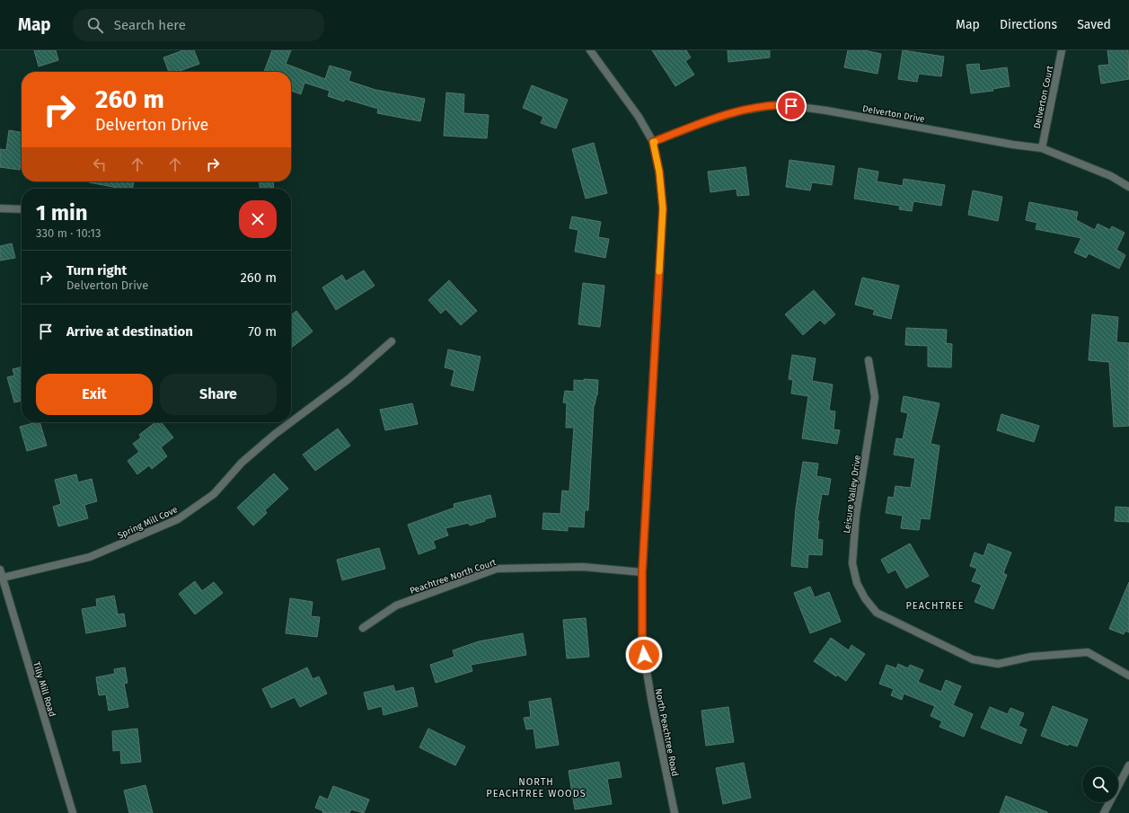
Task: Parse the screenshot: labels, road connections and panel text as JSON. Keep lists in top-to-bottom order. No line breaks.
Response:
{"streets":{"street":["Delverton Court","Delverton Drive","Leisure Valley Drive","Spring Mill Cove","Peachtree North Court","Tilly Mill Road","North Peachtree Road"]},"crossings":[["Delverton Court","Delverton Drive"],["Delverton Drive","North Peachtree Road"],["Spring Mill Cove","Tilly Mill Road"],["Peachtree North Court","North Peachtree Road"]],"districts":["PEACHTREE","NORTH PEACHTREE WOODS"],"page":{"header":"Map","search":"Search here","nav":["Map","Directions","Saved"],"turn":["260 m","Delverton Drive"],"heading":["1 min","330 m · 10:13"],"list":[{"name":"Turn right","note":"Delverton Drive","value":"260 m"},{"name":"Arrive at destination","value":"70 m"}],"buttons":["Exit","Share"]}}
